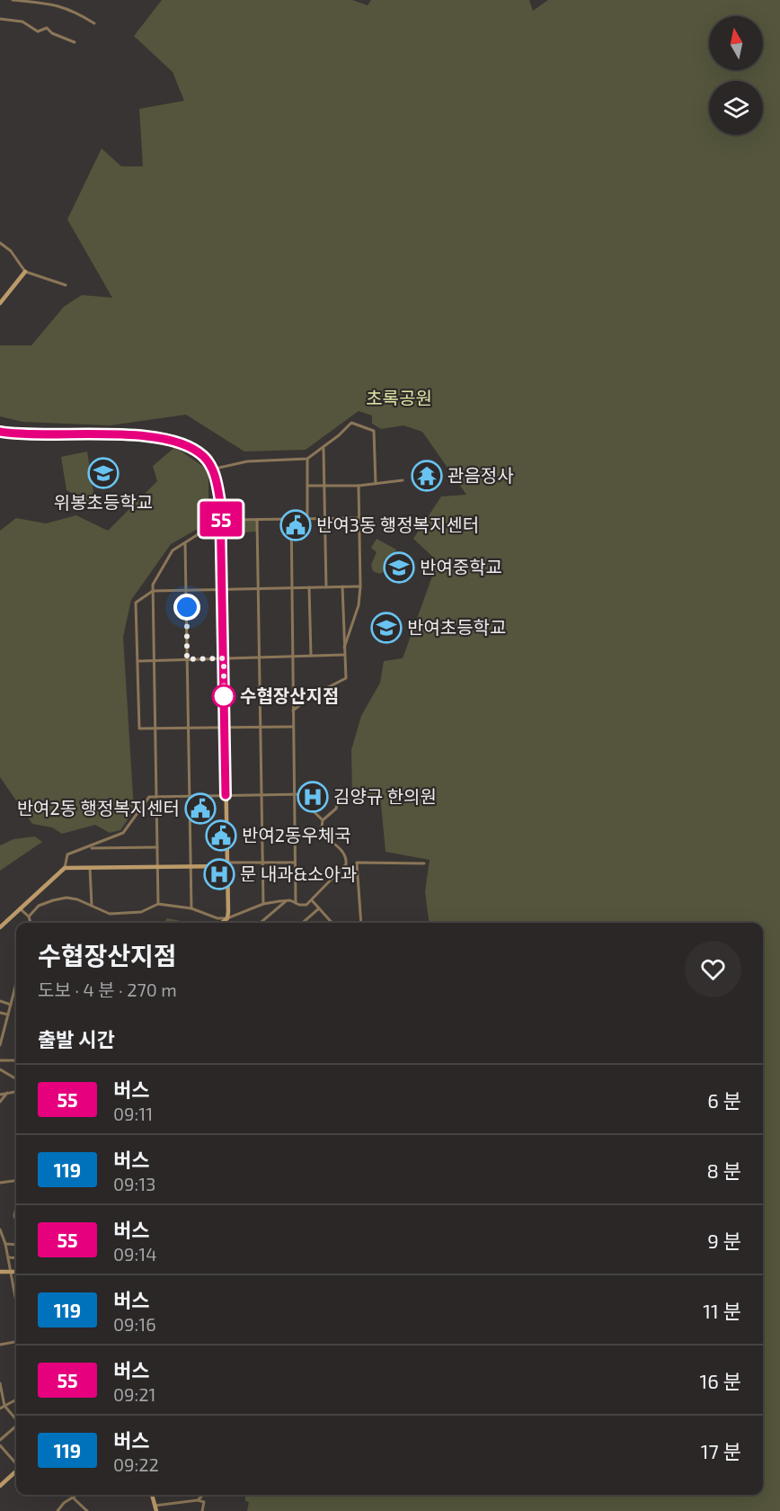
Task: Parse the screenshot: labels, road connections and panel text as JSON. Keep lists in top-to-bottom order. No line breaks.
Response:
{"parks":["초록공원"],"places":{"school or university":["위봉초등학교","반여중학교","반여초등학교"],"temple":["관음정사"],"public building":["반여3동 행정복지센터","반여2동 행정복지센터","반여2동우체국"],"other":["수협장산지점"],"hospital":["김양규 한의원","문 내과&소아과"]},"lines":["bus line 55"],"north":"top","page":{"on_map":"55","heading":[["수협장산지점","도보 · 4 분 · 270 m"],"출발 시간"],"list":[{"mark":"55","name":"버스","note":"09:11","value":"6 분"},{"mark":"119","name":"버스","note":"09:13","value":"8 분"},{"mark":"55","name":"버스","note":"09:14","value":"9 분"},{"mark":"119","name":"버스","note":"09:16","value":"11 분"},{"mark":"55","name":"버스","note":"09:21","value":"16 분"},{"mark":"119","name":"버스","note":"09:22","value":"17 분"}]}}
